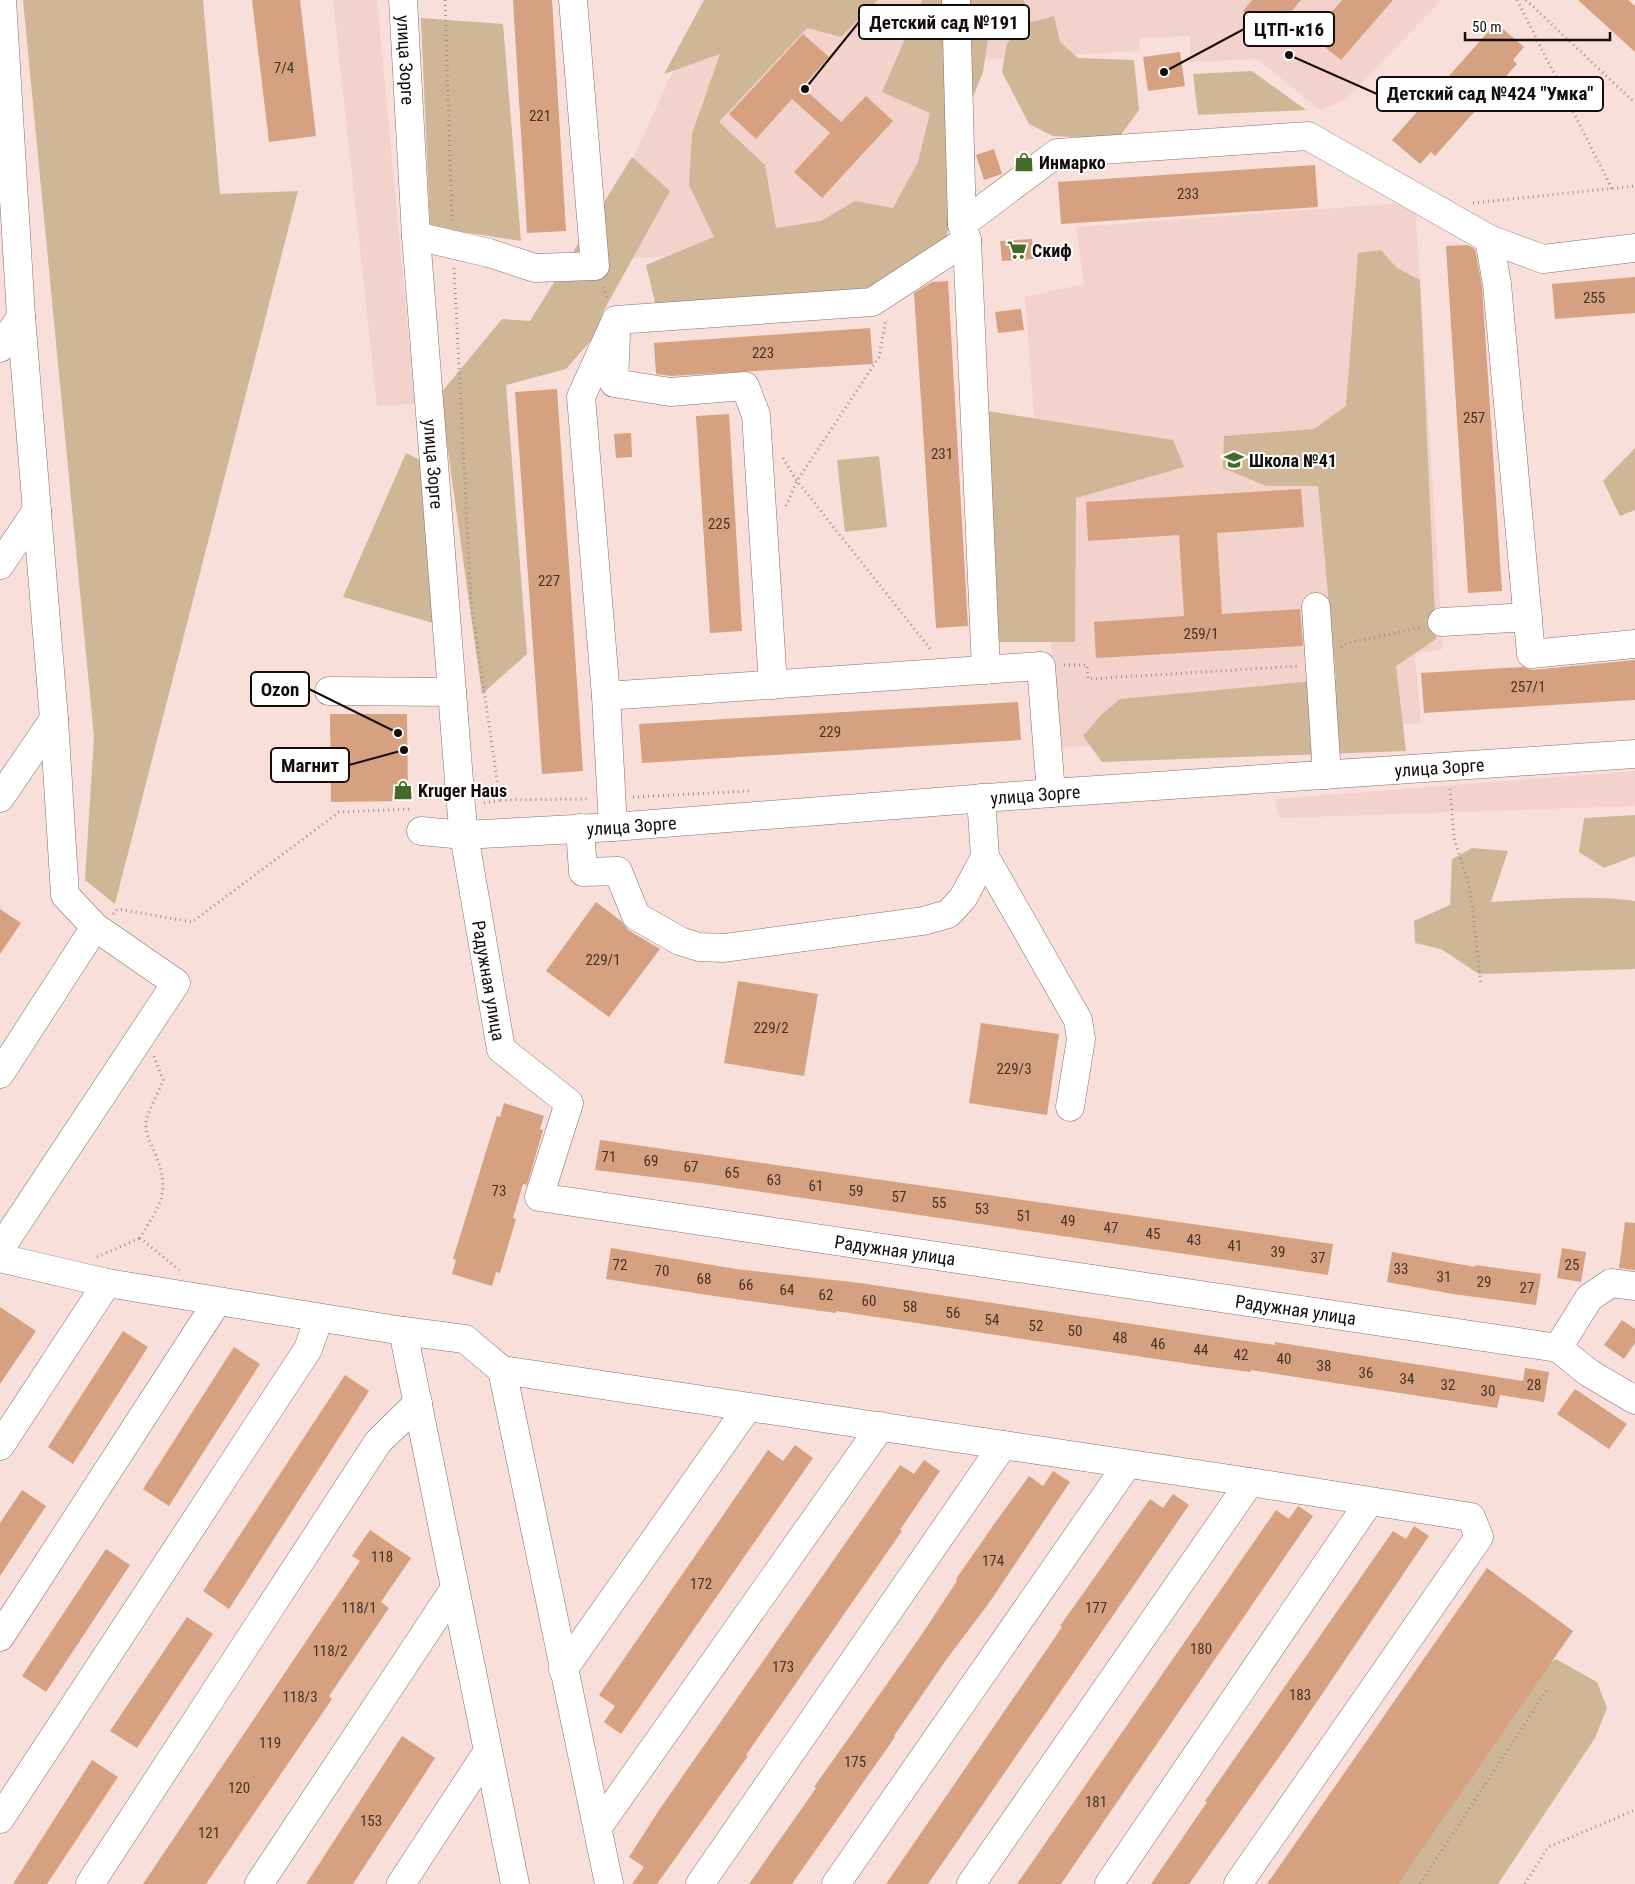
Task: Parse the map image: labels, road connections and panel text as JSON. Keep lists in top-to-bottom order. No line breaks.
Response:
{"streets":{"street":["улица Зорге","Радужная улица"]},"crossings":[["улица Зорге","Радужная улица"]],"places":{"other":["Детский сад №424 \"Умка\"","ЦТП-к16","Детский сад №191","Ozon","Магнит"],"shop":["Инмарко","Kruger Haus"],"supermarket":["Скиф"],"school or university":["Школа №41"]},"house_numbers":["7/4","221","233","255","223","257","231","225","227","259/1","257/1","229","229/1","229/2","229/3","71","69","67","65","63","61","73","59","57","55","53","51","49","47","45","43","41","39","37","72","25","33","70","31","68","29","66","27","64","62","60","58","56","54","52","50","48","46","44","42","40","38","36","34","32","28","30","118","174","172","118/1","177","180","118/2","173","183","118/3","119","175","120","181","153","121"],"scale_bar":"50 m"}
